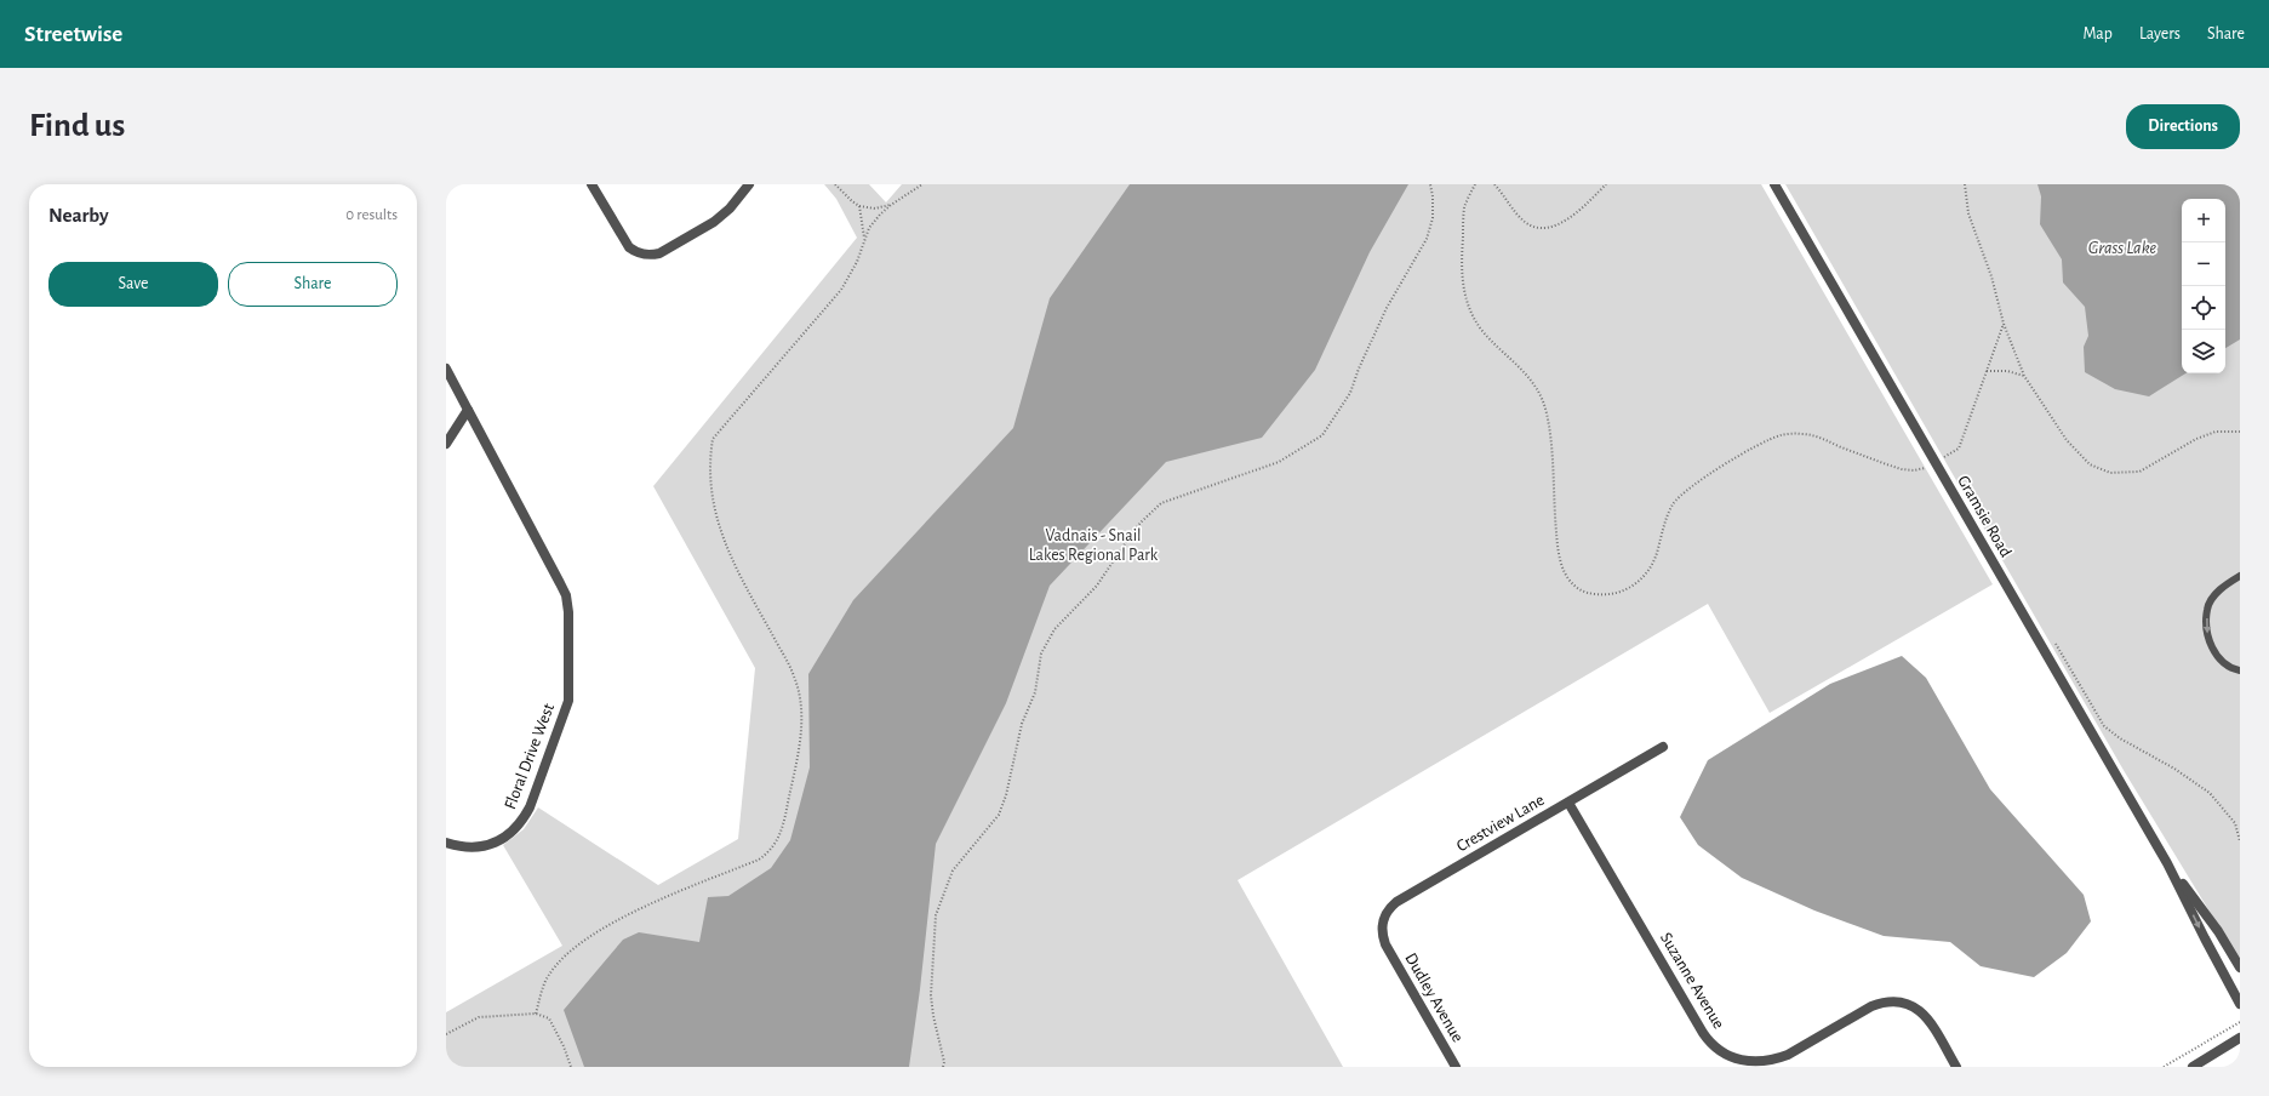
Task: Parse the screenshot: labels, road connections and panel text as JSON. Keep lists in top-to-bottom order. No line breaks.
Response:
{"streets":{"street":["Gramsie Road","Floral Drive West","Crestview Lane","Suzanne Avenue","Dudley Avenue"]},"crossings":[["Crestview Lane","Suzanne Avenue"],["Crestview Lane","Dudley Avenue"]],"water":["Grass Lake"],"parks":["Vadnais - Snail Lakes Regional Park"],"page":{"header":"Streetwise","nav":["Map","Layers","Share"],"buttons":["Directions",["Save","Share"]],"title":"Find us","heading":["Nearby","0 results"],"map_buttons":["+","−"]}}
